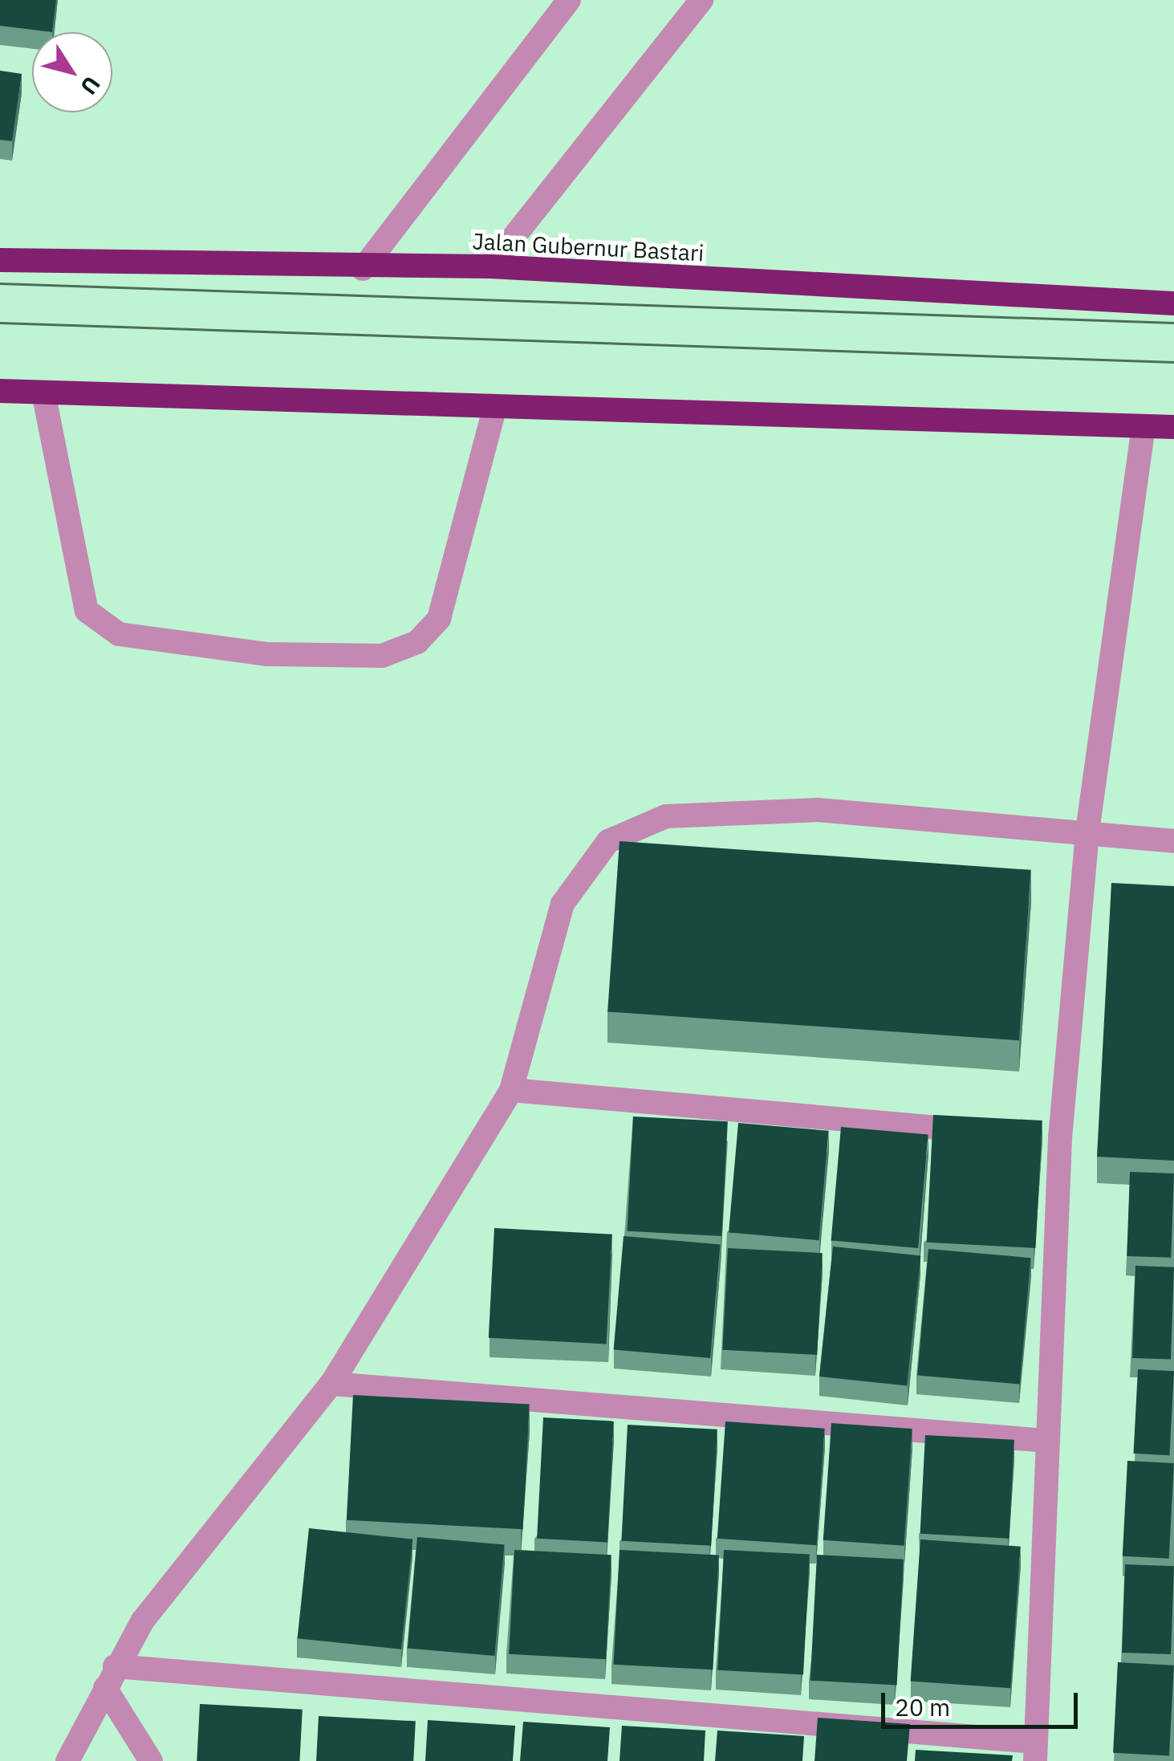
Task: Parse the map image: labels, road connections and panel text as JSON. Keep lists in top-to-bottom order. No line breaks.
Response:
{"streets":{"highway":["Jalan Gubernur Bastari"]},"scale_bar":"20 m","north":"bottom right"}
